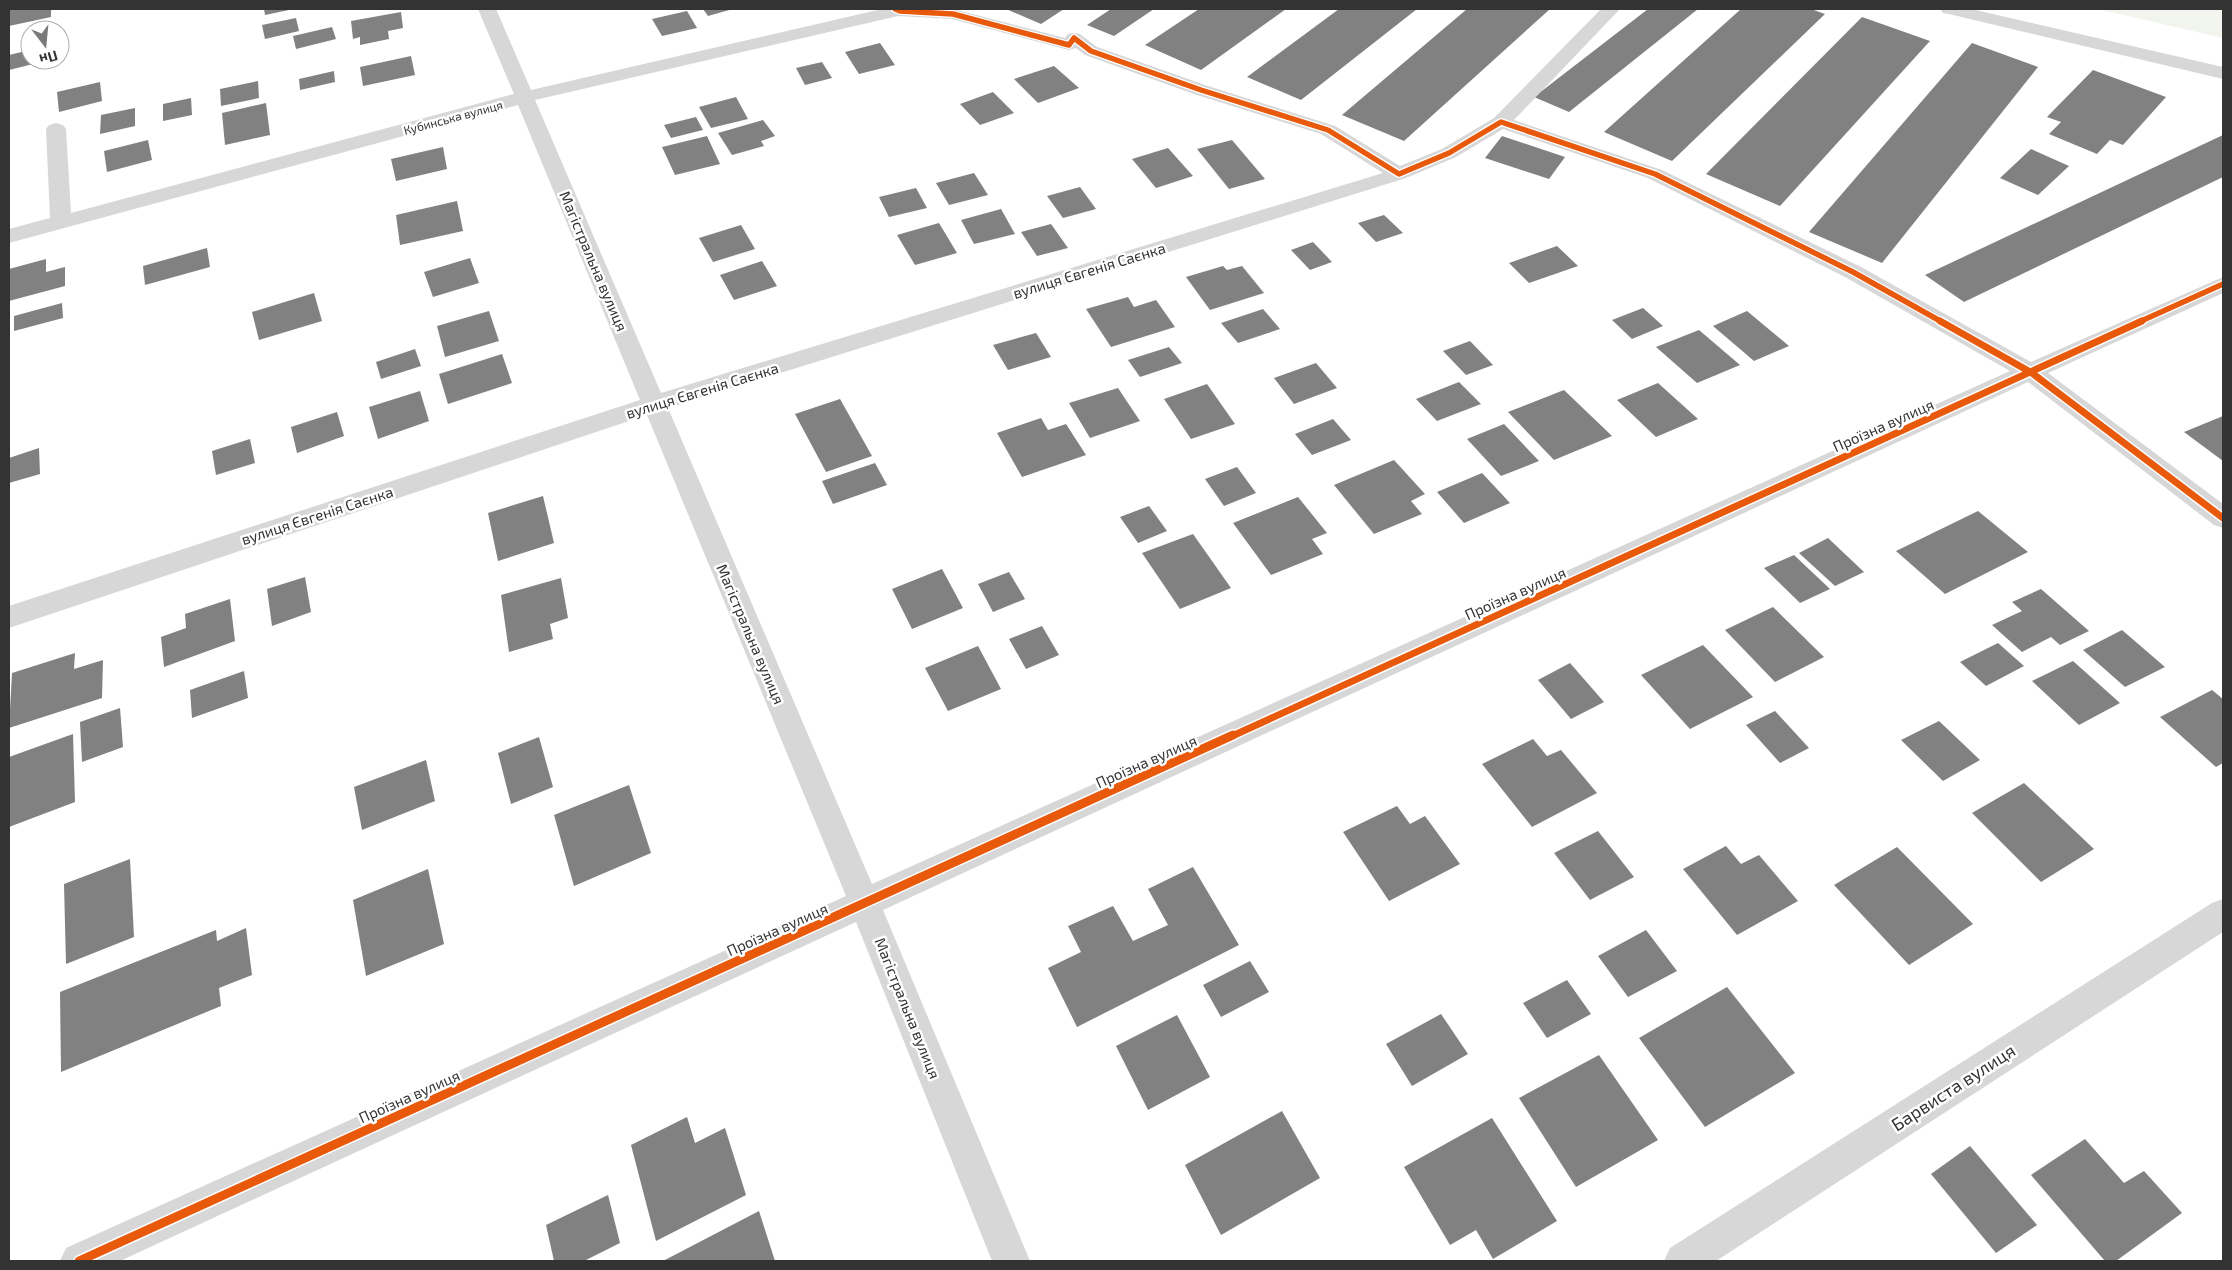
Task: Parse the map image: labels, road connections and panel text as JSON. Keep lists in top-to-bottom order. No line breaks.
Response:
{"streets":{"street":["Кубинська вулиця","Магістральна вулиця","вулиця Євгенія Саєнка","Проїзна вулиця","Барвиста вулиця"]},"crossings":[["Кубинська вулиця","Магістральна вулиця"],["Кубинська вулиця","вулиця Євгенія Саєнка"],["Магістральна вулиця","вулиця Євгенія Саєнка"],["Магістральна вулиця","Проїзна вулиця"]],"north":"bottom"}
